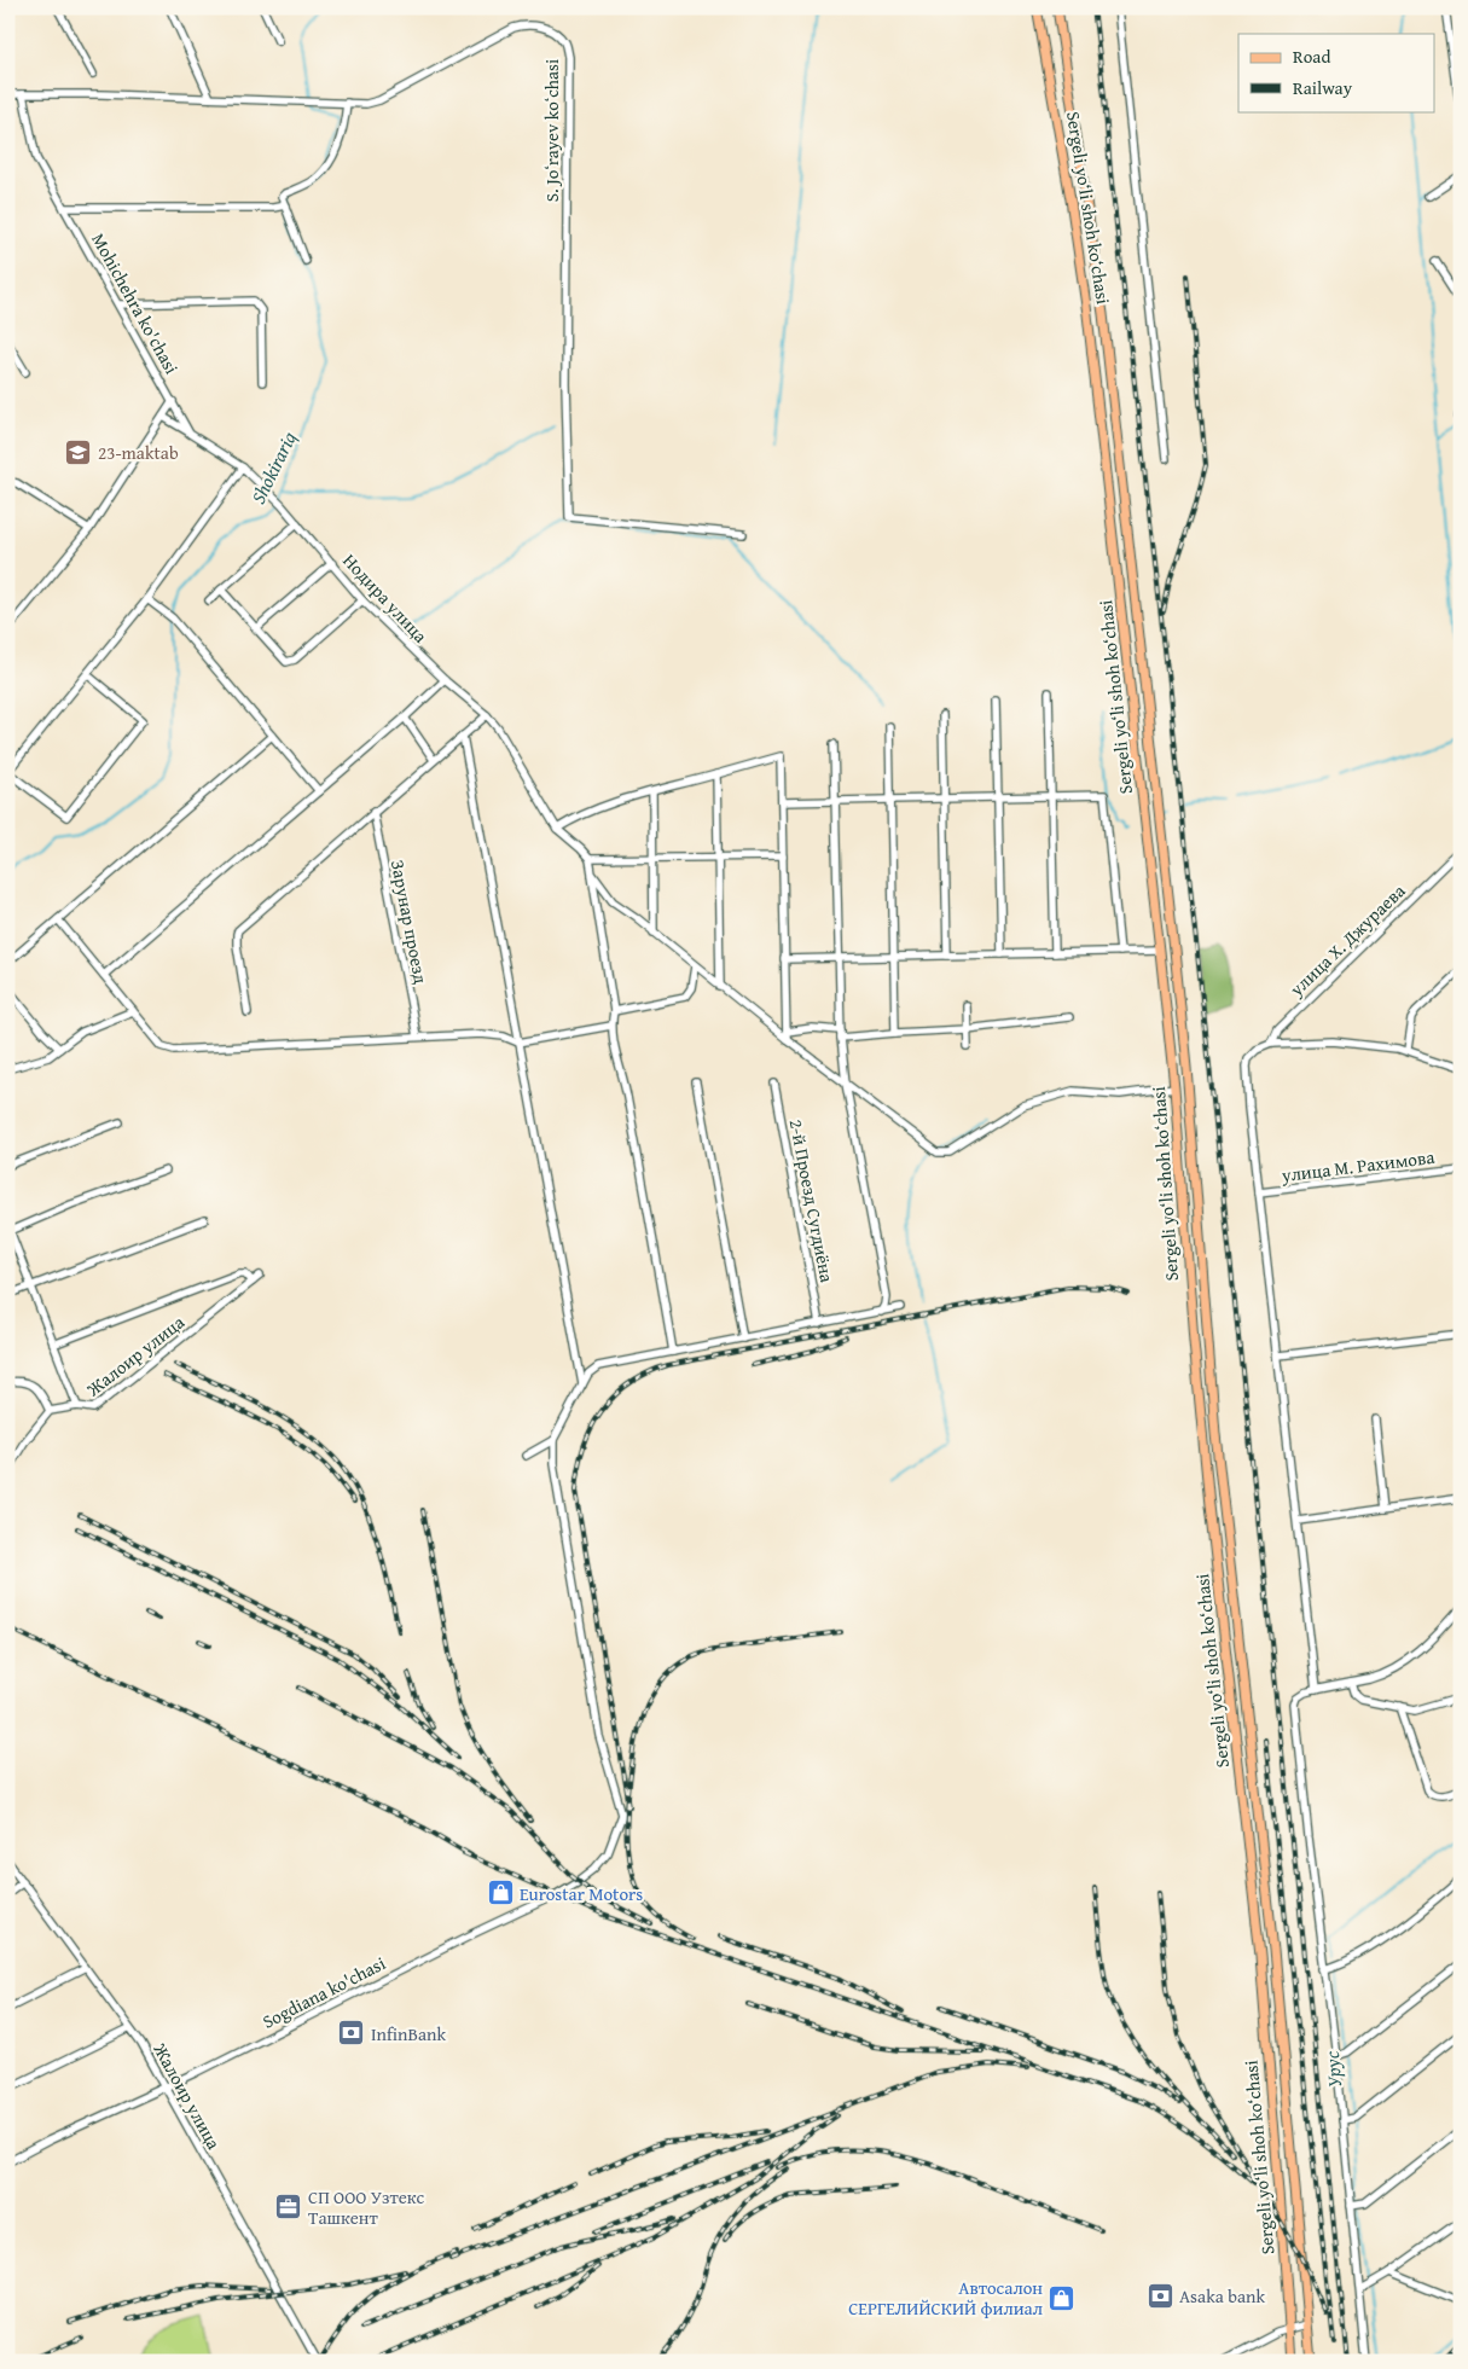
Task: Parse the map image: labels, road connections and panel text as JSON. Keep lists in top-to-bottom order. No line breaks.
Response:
{"streets":{"main road":["Sergeli yo‘li shoh ko‘chasi"],"street":["S. Joʻrayev koʻchasi","Mohichehra ko'chasi","Нодира улица","Зарунар проезд","улица Х. Джураева","улица М. Рахимова","2-й Проезд Сугдиёна","Жалоир улица","Sogdiana ko'chasi"]},"crossings":[["S. Joʻrayev koʻchasi","Mohichehra ko'chasi"],["улица Х. Джураева","улица М. Рахимова"],["Жалоир улица","Sogdiana ko'chasi"]],"water":["Shokirariq","Урус"],"places":{"school or university":["23-maktab"],"shop":["Eurostar Motors","Автосалон СЕРГЕЛИЙСКИЙ филиал"],"bank":["InfinBank","Asaka bank"],"office":["СП ООО Узтекс Ташкент"]},"legend":["Road","Railway"]}
